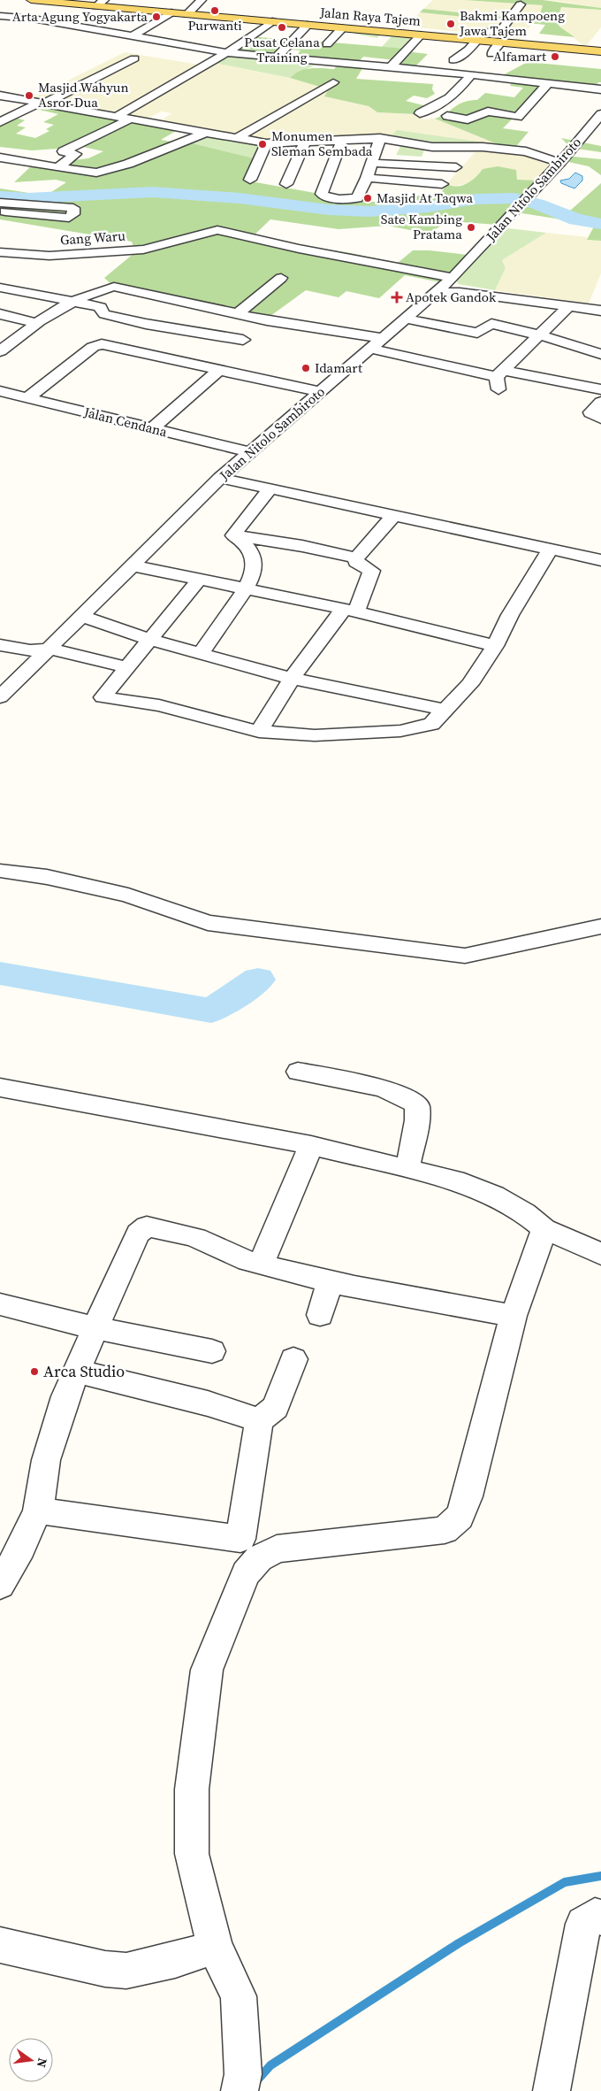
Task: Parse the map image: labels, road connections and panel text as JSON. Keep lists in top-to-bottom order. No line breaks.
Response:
{"streets":{"main road":["Jalan Raya Tajem"],"street":["Jalan Nitolo Sambiroto","Gang Waru","Jalan Cendana"]},"crossings":[["Jalan Nitolo Sambiroto","Gang Waru"],["Jalan Nitolo Sambiroto","Jalan Cendana"]],"places":{"other":["Purwanti","Arta Agung Yogyakarta","Bakmi Kampoeng Jawa Tajem","Pusat Celana Training","Alfamart","Masjid Wahyun Asror Dua","Monumen Sleman Sembada","Masjid At Taqwa","Sate Kambing Pratama","Idamart","Arca Studio"],"health":["Apotek Gandok"]},"north":"right"}
